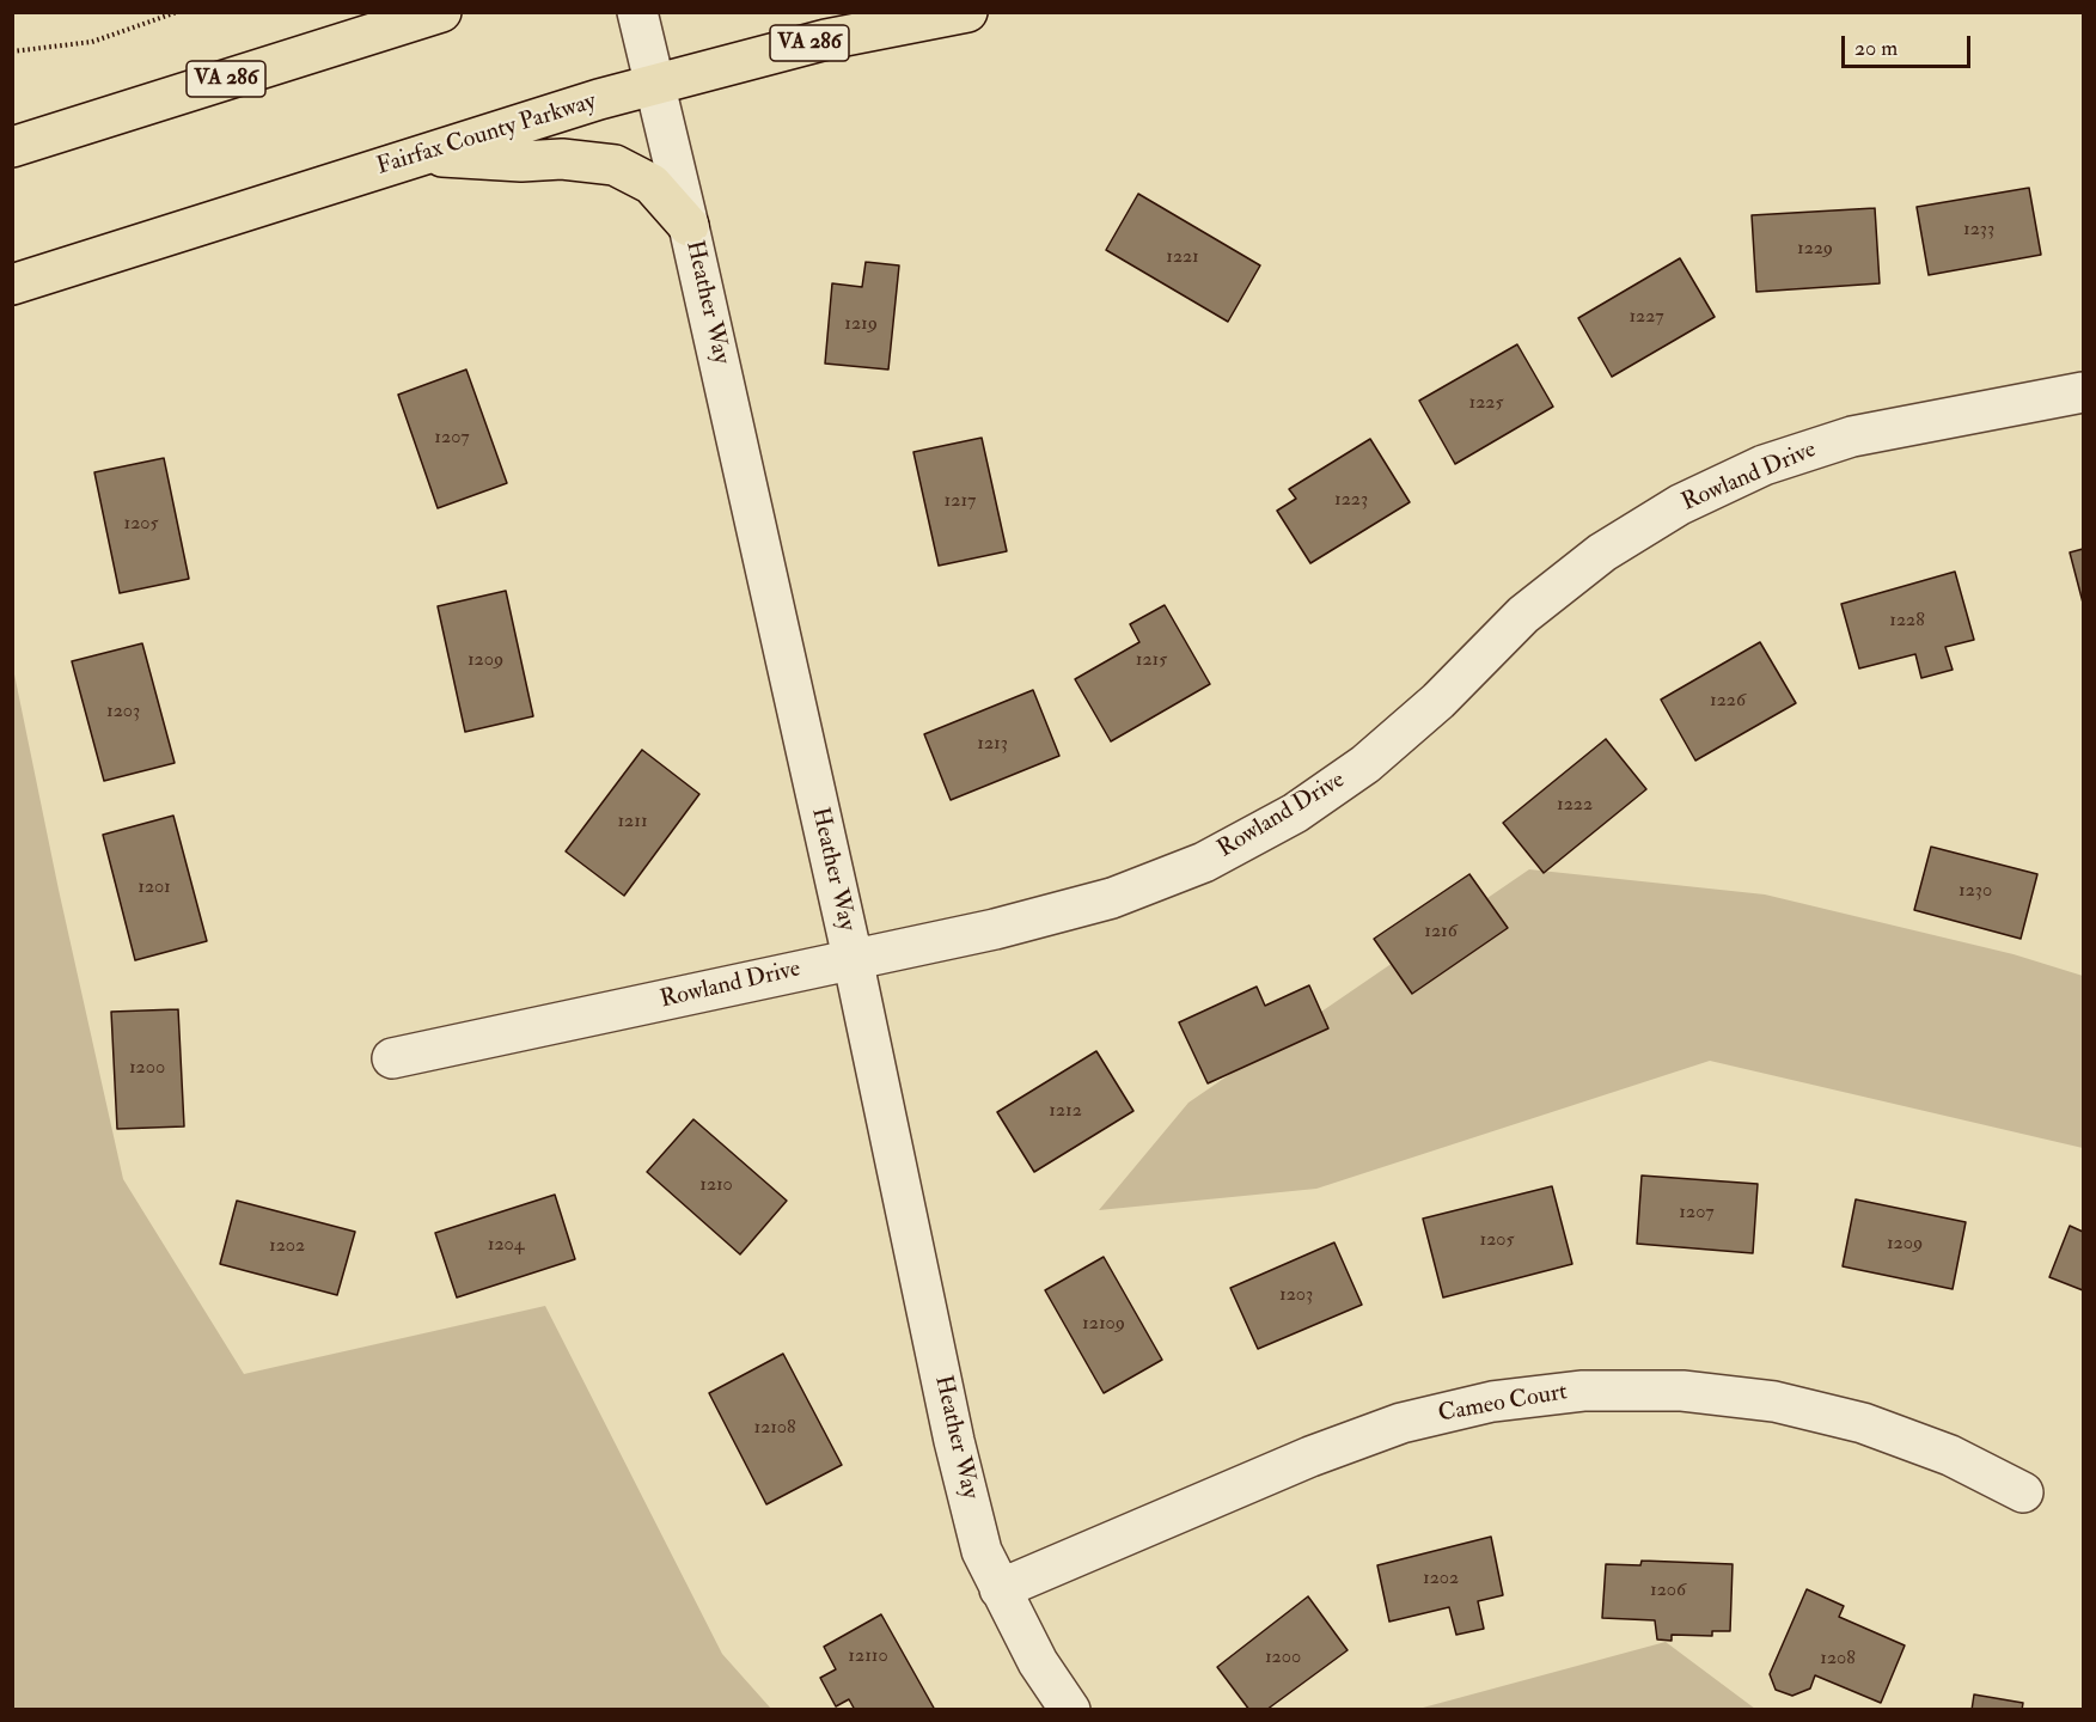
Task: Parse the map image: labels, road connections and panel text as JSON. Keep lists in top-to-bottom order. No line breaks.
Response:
{"streets":{"highway":["VA 286","Fairfax County Parkway"],"street":["Heather Way","Rowland Drive","Cameo Court"]},"crossings":[["Fairfax County Parkway","Heather Way"],["Heather Way","Rowland Drive"],["Heather Way","Cameo Court"]],"house_numbers":["1233","1229","1221","1227","1219","1225","1207","1223","1217","1205","1228","1209","1215","1226","1203","1213","1222","1211","1201","1230","1216","1200","1212","1210","1207","1205","1209","1204","1202","1203","12109","12108","1202","1206","12110","1200","1208"],"scale_bar":"20 m"}
